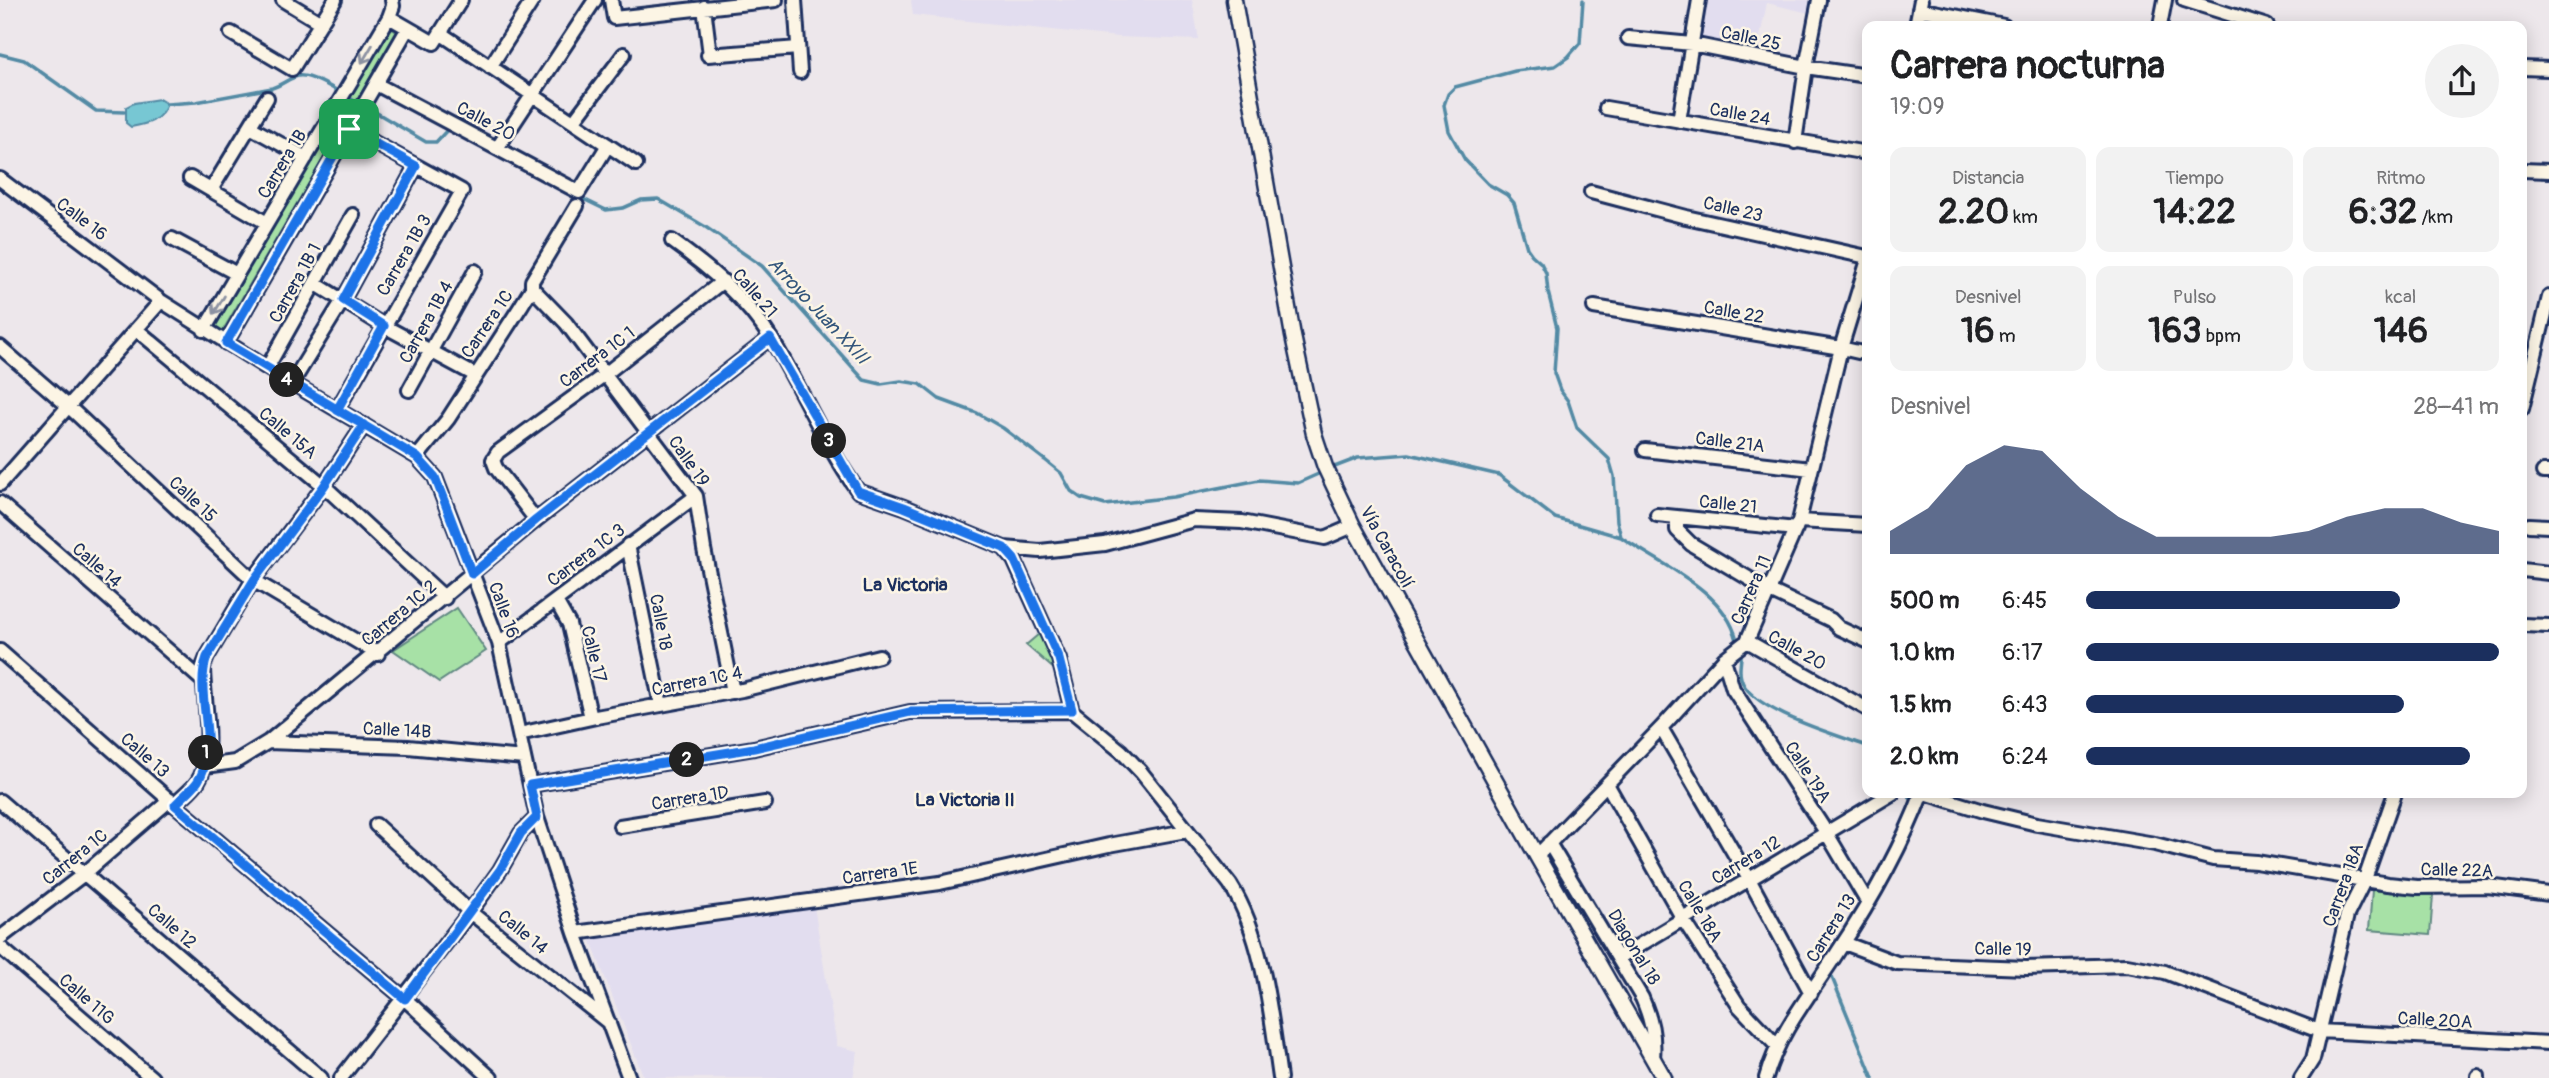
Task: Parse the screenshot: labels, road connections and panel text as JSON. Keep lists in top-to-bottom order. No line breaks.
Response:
{"streets":{"main road":["Vía Caracolí","Diagonal 18"],"street":["Calle 25","Calle 24","Calle 20","Carrera 1B","Calle 23","Calle 16","Carrera 1B 3","Carrera 1B 1","Calle 21","Calle 22","Carrera 1B 4","Carrera 1C","Carrera 1C 1","Calle 15A","Calle 21A","Calle 19","Calle 15","Carrera 1C 3","Calle 14","Carrera 11","Carrera 1C 2","Calle 18","Calle 17","Carrera 1C 4","Calle 14B","Calle 13","Calle 19A","Carrera 1D","Carrera 12","Calle 22A","Carrera 1E","Carrera 18A","Calle 18A","Calle 12","Carrera 13","Calle 11G","Calle 20A"]},"crossings":[["Calle 20","Carrera 11"],["Carrera 1B","Calle 16"],["Calle 16","Carrera 1B 3"],["Calle 16","Carrera 1B 1"],["Calle 16","Carrera 1C"],["Calle 16","Carrera 1C 3"],["Calle 16","Calle 14"],["Calle 16","Carrera 1C 2"],["Calle 16","Carrera 1C 4"],["Calle 16","Calle 14B"],["Calle 16","Carrera 1E"],["Calle 21","Carrera 1C 1"],["Calle 21","Carrera 11"],["Calle 21","Carrera 1C 2"],["Calle 22","Carrera 11"],["Carrera 1C","Calle 19"],["Carrera 1C","Carrera 1C 2"],["Carrera 1C","Calle 13"],["Carrera 1C","Calle 12"],["Carrera 1C 1","Calle 19"],["Carrera 1C 1","Carrera 1C 2"],["Calle 15A","Carrera 1C 2"],["Calle 21A","Carrera 11"],["Calle 19","Carrera 1C 3"],["Calle 19","Carrera 1C 2"],["Calle 19","Carrera 1C 4"],["Calle 19","Carrera 18A"],["Calle 19","Carrera 13"],["Calle 19","Calle 20A"],["Calle 15","Carrera 1C 2"],["Vía Caracolí","Carrera 11"],["Vía Caracolí","Diagonal 18"],["Carrera 1C 3","Calle 18"],["Carrera 1C 3","Calle 17"],["Carrera 11","Calle 19A"],["Carrera 11","Calle 18A"],["Carrera 11","Diagonal 18"],["Carrera 1C 2","Calle 14B"],["Calle 18","Carrera 1C 4"],["Calle 17","Carrera 1C 4"],["Calle 19A","Carrera 12"],["Calle 19A","Carrera 13"],["Carrera 12","Calle 18A"],["Carrera 12","Diagonal 18"],["Calle 22A","Carrera 18A"],["Carrera 18A","Calle 20A"],["Calle 18A","Carrera 13"]],"districts":["La Victoria","La Victoria II"],"water":["Arroyo Juan XXIII"],"page":{"heading":["Carrera nocturna","19:09"],"stats":[["Distancia","2.20 km"],["Tiempo","14:22"],["Ritmo","6:32 /km"],["Desnivel","16 m"],["Pulso","163 bpm"],["kcal","146"]],"pins":["4","3","1","2"],"chart":["Desnivel","28–41 m"],"list":[{"name":"500 m","note":"6:45"},{"name":"1.0 km","note":"6:17"},{"name":"1.5 km","note":"6:43"},{"name":"2.0 km","note":"6:24"}]}}
